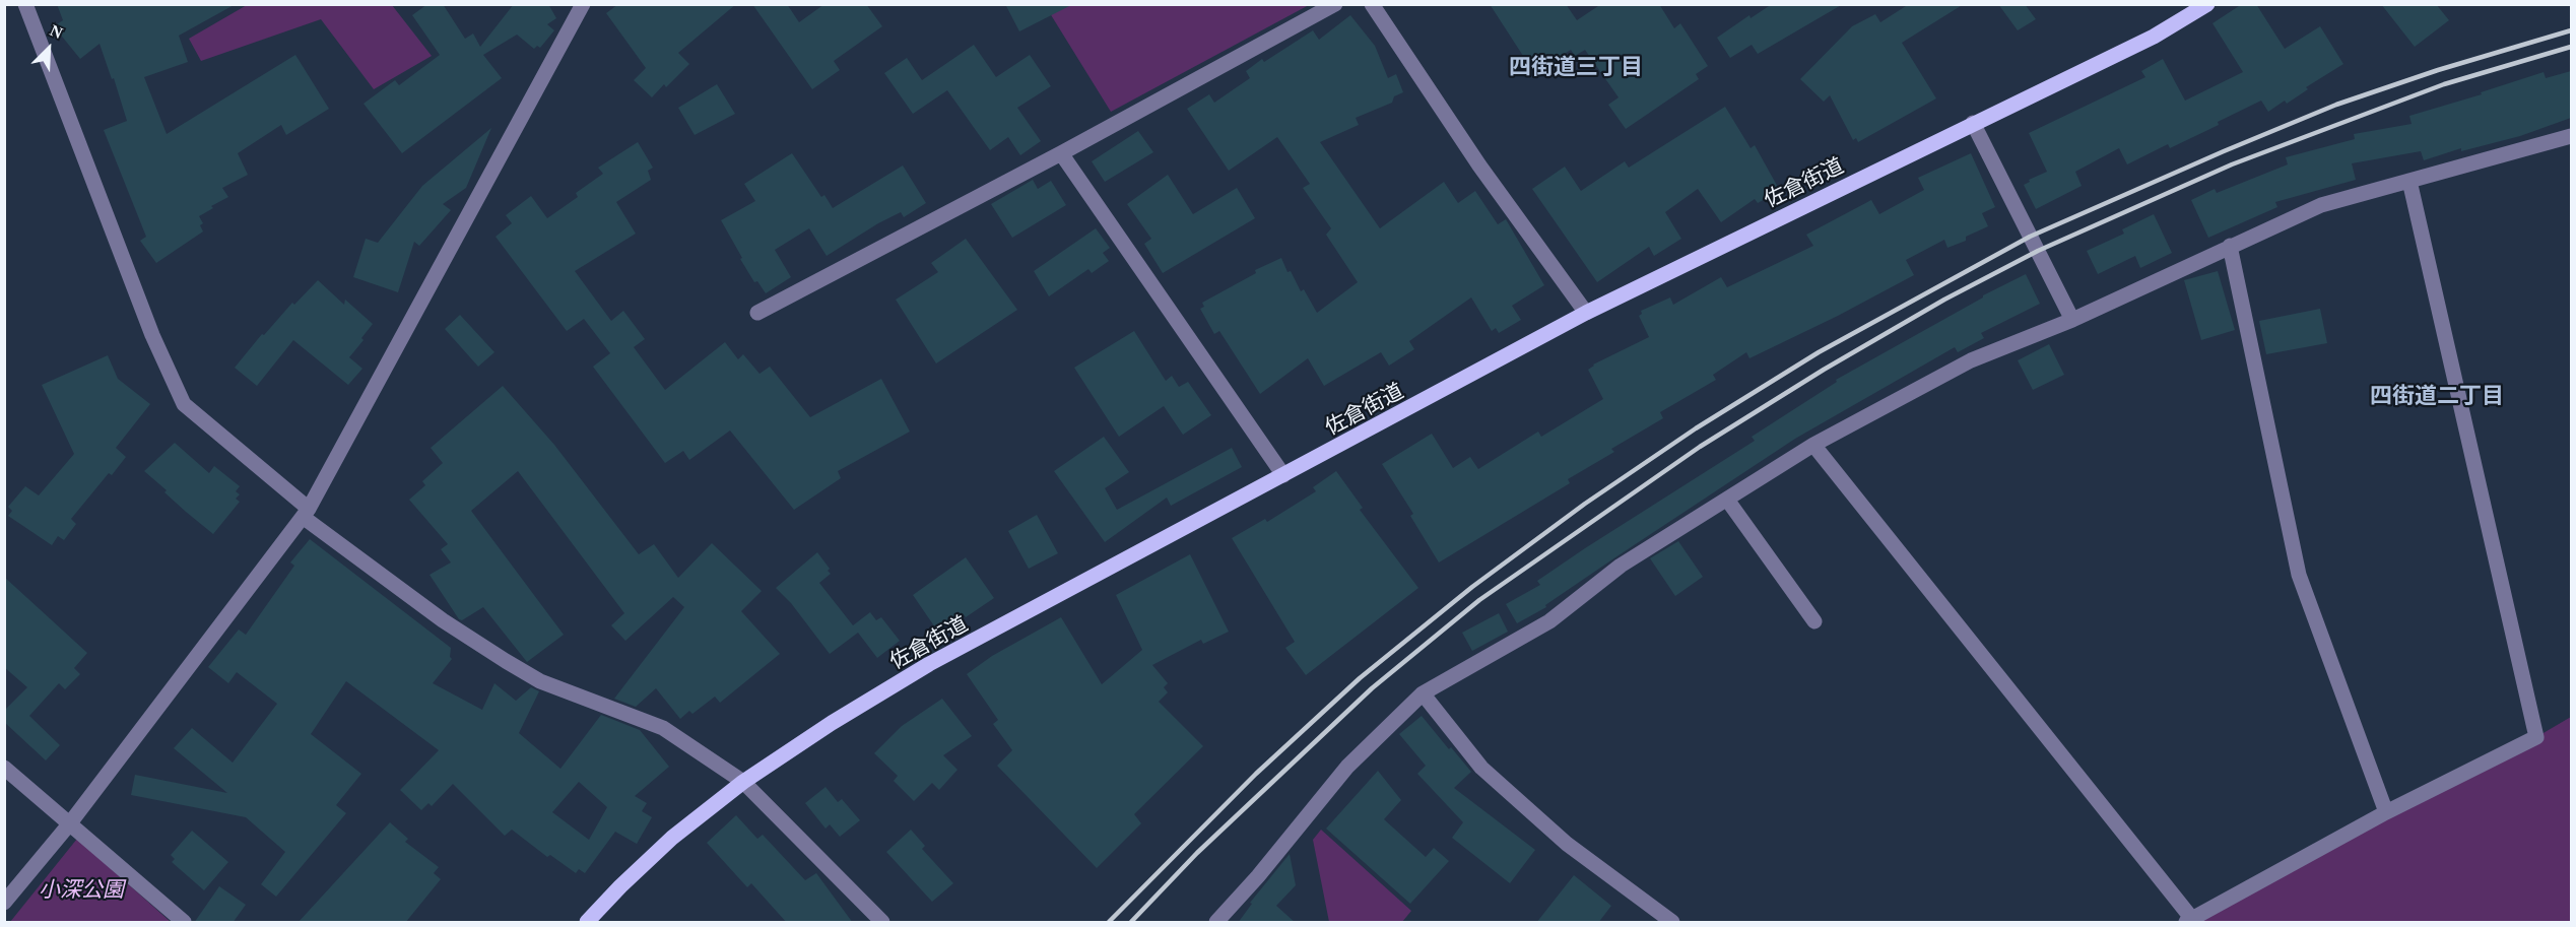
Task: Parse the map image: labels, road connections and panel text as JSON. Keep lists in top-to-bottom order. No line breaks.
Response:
{"streets":{"main road":["佐倉街道"]},"districts":["四街道三丁目","四街道二丁目"],"parks":["小深公園"],"north":"top right"}
